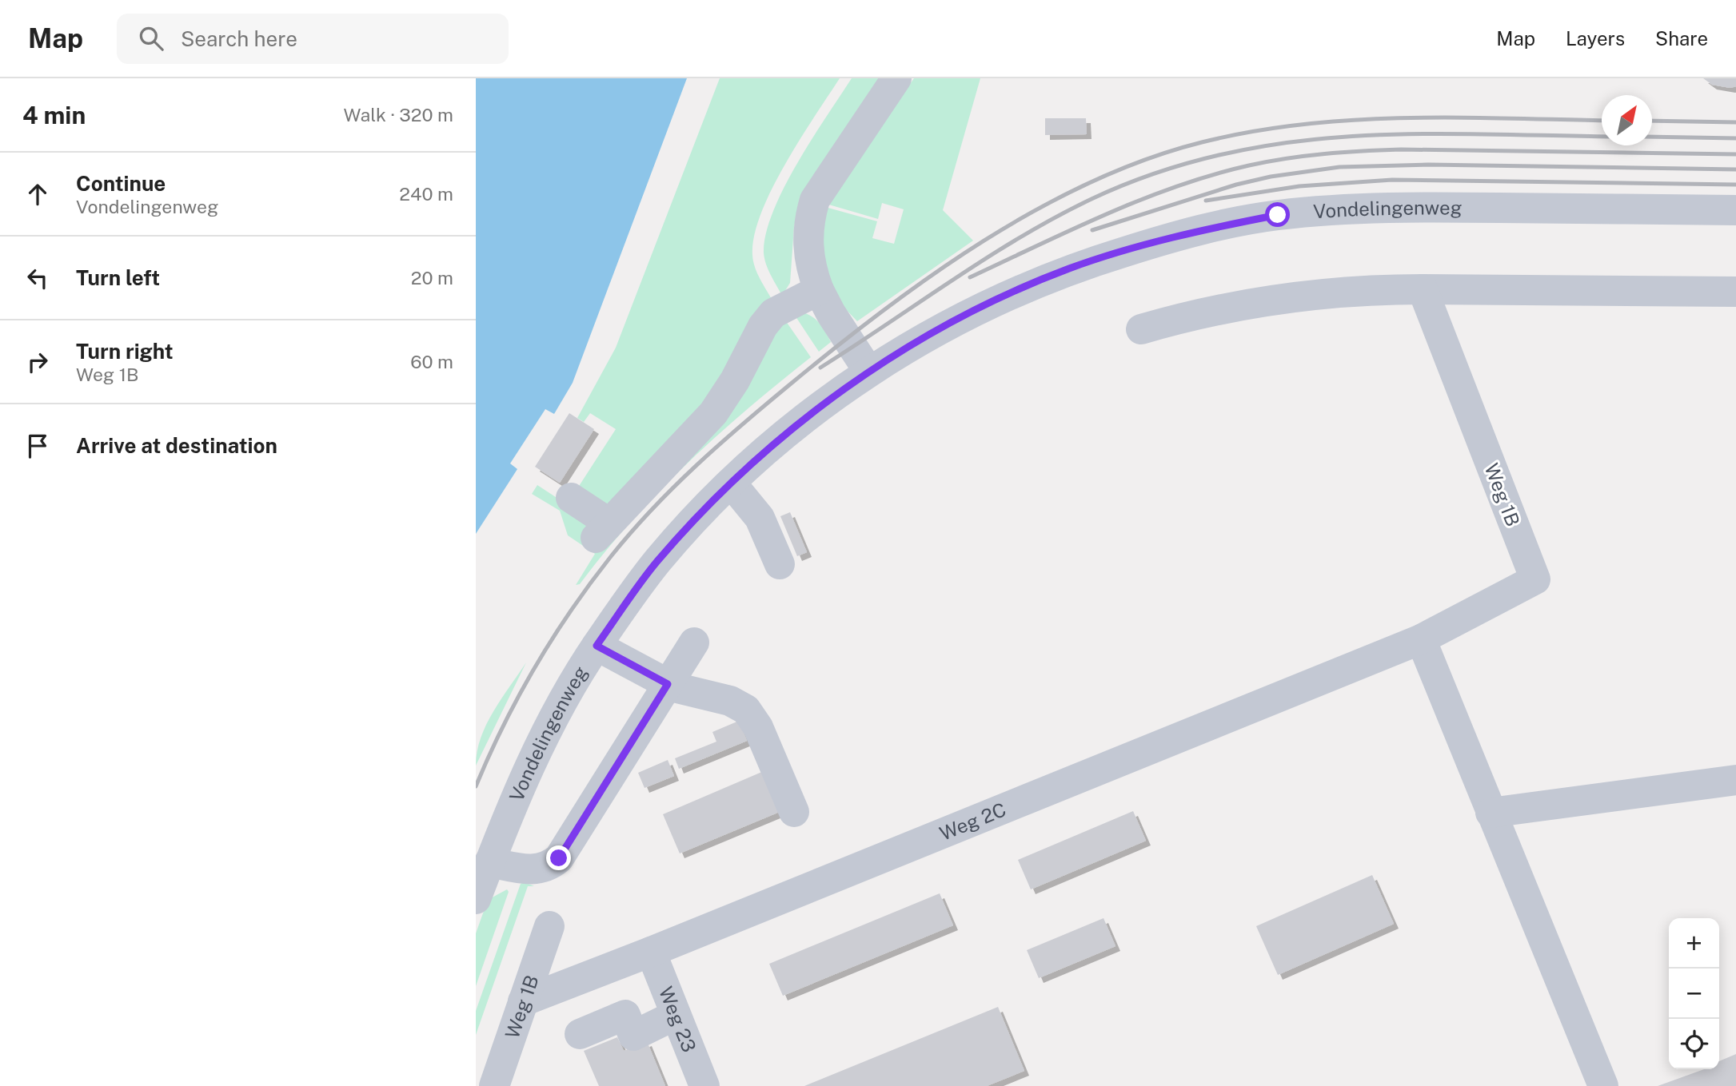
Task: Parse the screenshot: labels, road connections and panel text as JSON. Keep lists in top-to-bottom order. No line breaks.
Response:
{"streets":{"street":["Vondelingenweg","Weg 1B","Weg 2C","Weg 23"]},"crossings":[["Weg 1B","Weg 2C"],["Weg 2C","Weg 23"]],"north":"top right","page":{"header":"Map","search":"Search here","nav":["Map","Layers","Share"],"heading":["4 min","Walk · 320 m"],"list":[["Continue","Vondelingenweg","240 m"],["Turn left","20 m"],["Turn right","Weg 1B","60 m"],"Arrive at destination"],"map_buttons":["+","−"]}}
